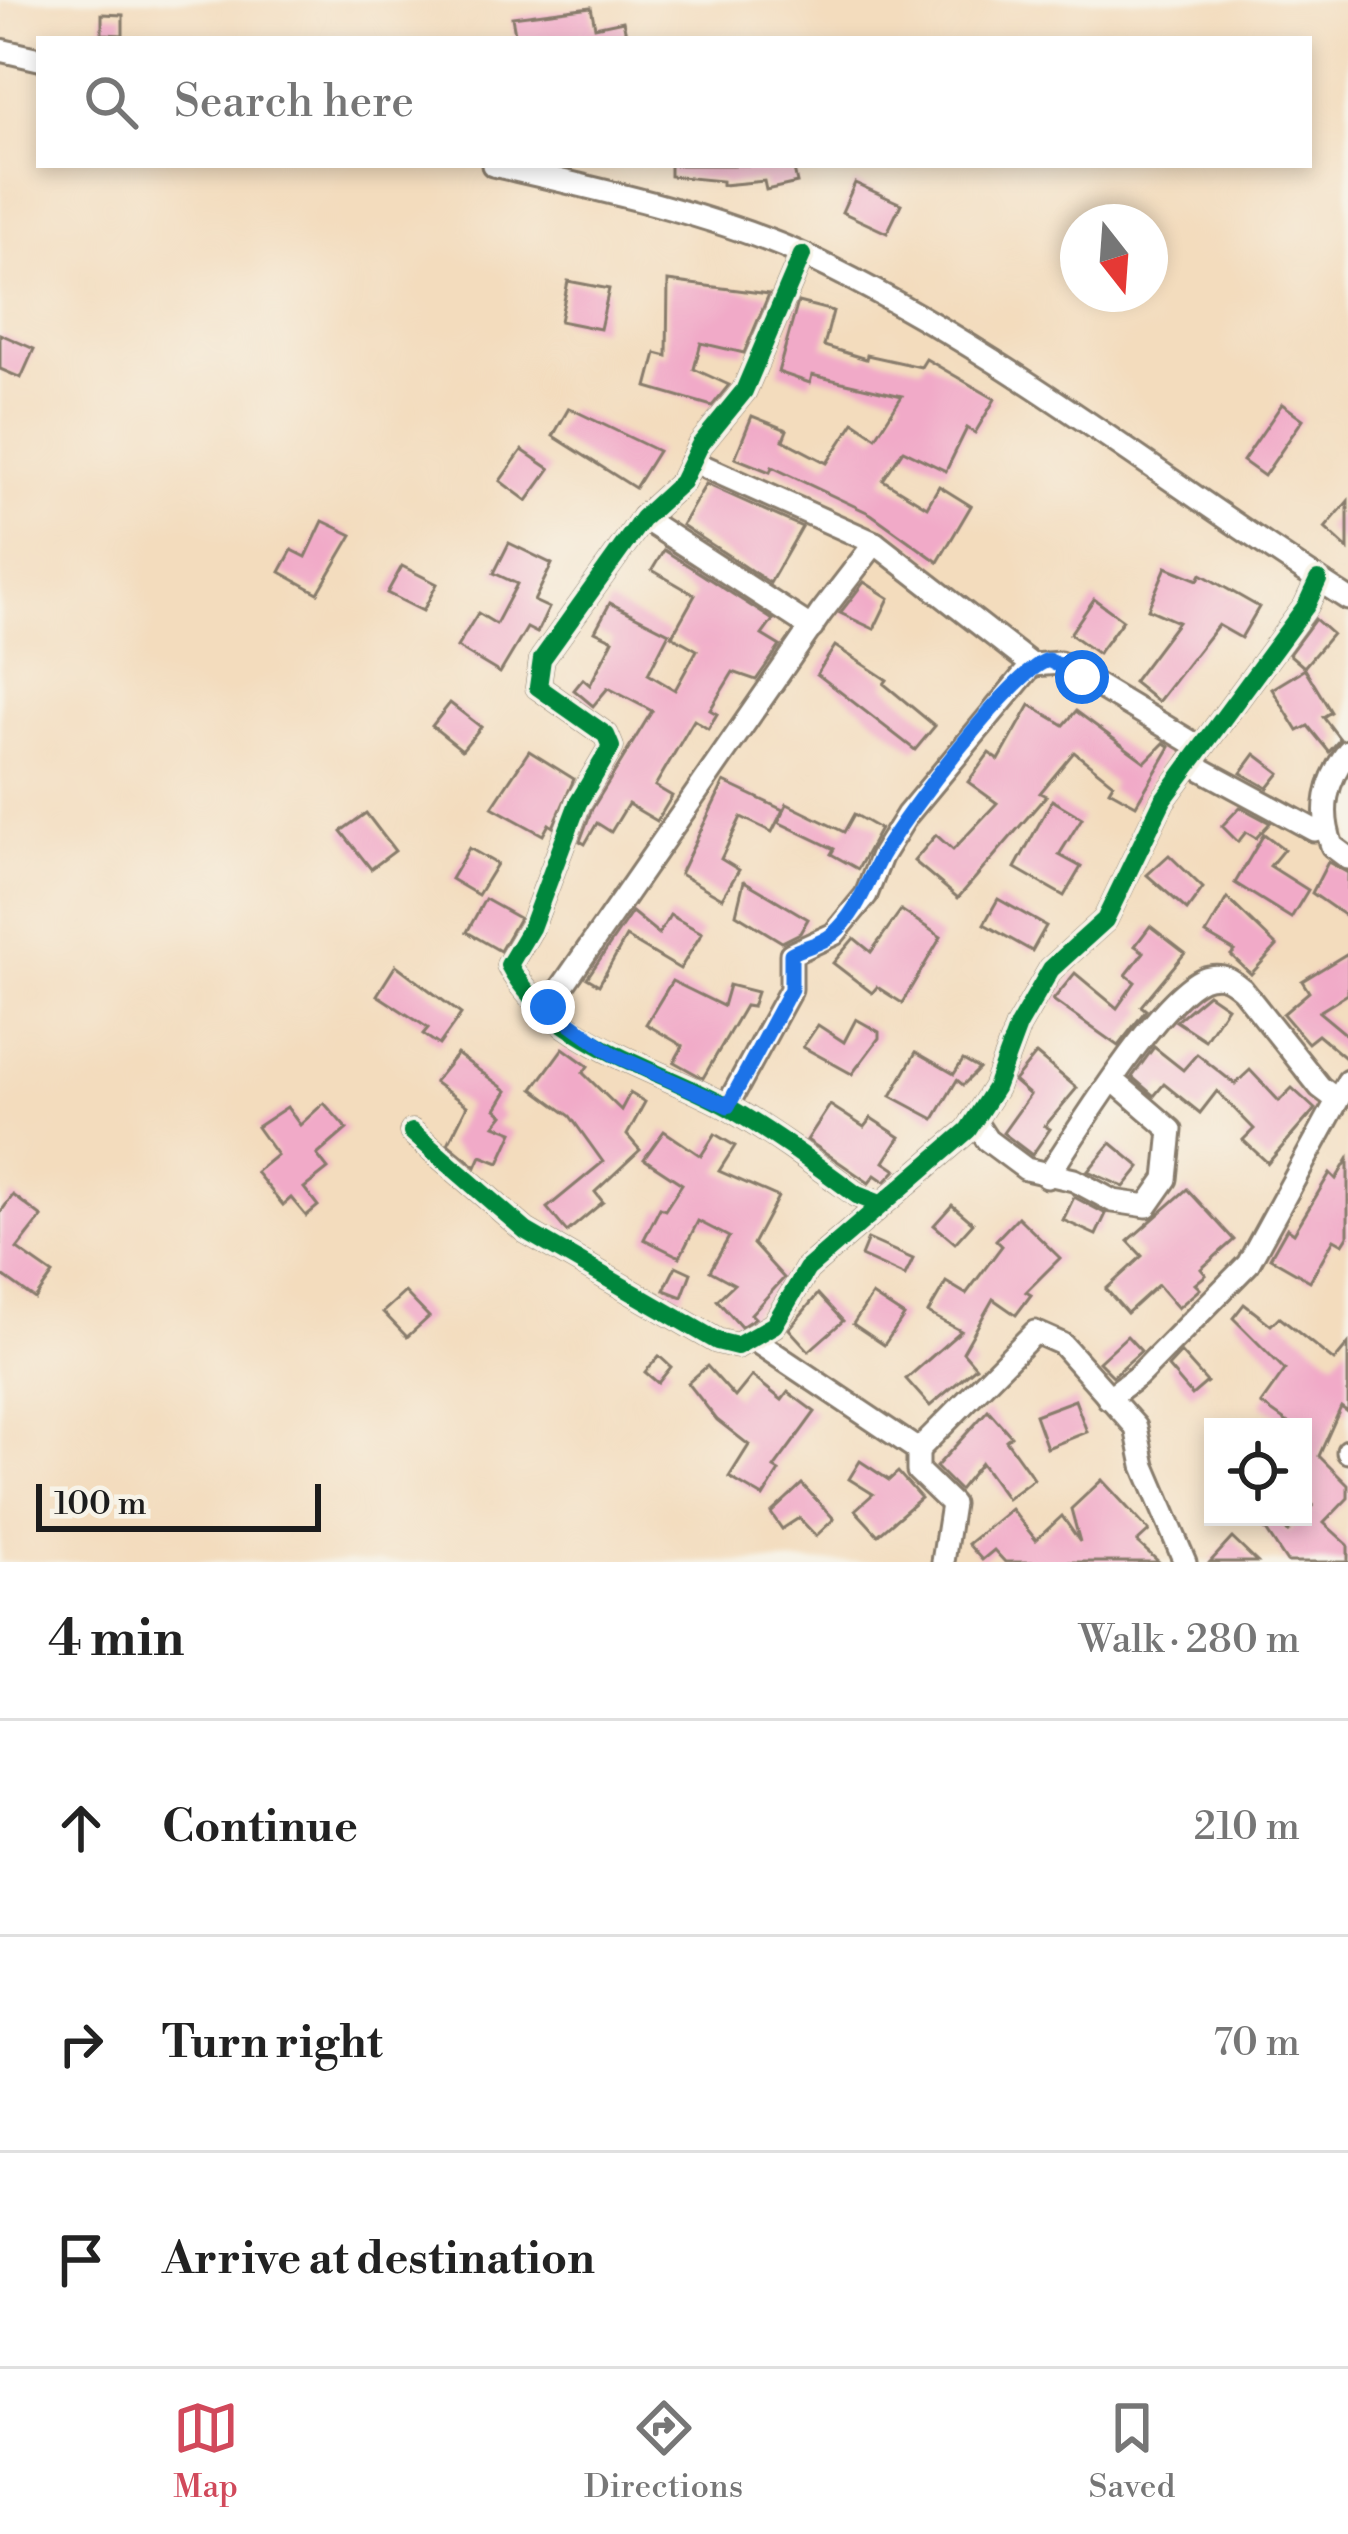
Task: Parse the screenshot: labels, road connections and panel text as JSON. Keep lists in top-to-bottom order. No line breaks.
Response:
{"scale_bar":"100 m","north":"bottom","page":{"search":"Search here","scale":"100 m","heading":["4 min","Walk · 280 m"],"list":[["Continue","210 m"],["Turn right","70 m"],"Arrive at destination"],"nav":["Map","Directions","Saved"]}}
